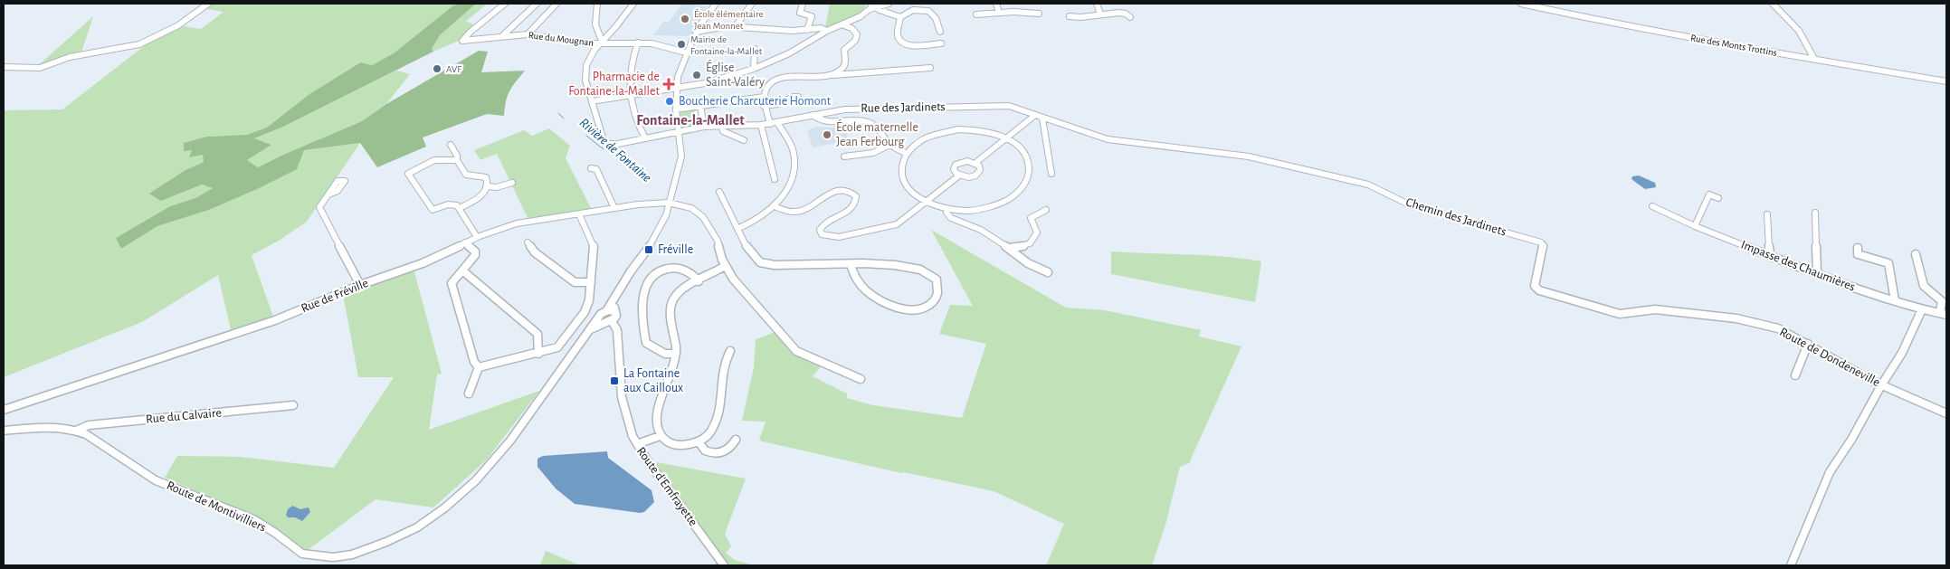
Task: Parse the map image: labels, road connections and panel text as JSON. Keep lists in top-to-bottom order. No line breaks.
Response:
{"streets":{"street":["Rue du Mougnan","Rue des Monts Trottins","Rue des Jardinets","Chemin des Jardinets","Impasse des Chaumières","Rue de Fréville","Route de Dondeneville","Rue du Calvaire","Route d'Emfrayette","Route de Montivilliers"]},"crossings":[["Rue du Mougnan","Rue des Jardinets"],["Rue du Mougnan","Route de Montivilliers"],["Rue des Jardinets","Chemin des Jardinets"],["Rue des Jardinets","Route de Montivilliers"],["Chemin des Jardinets","Route de Dondeneville"],["Rue de Fréville","Route de Montivilliers"],["Rue du Calvaire","Route de Montivilliers"],["Route d'Emfrayette","Route de Montivilliers"]],"districts":["Fontaine-la-Mallet"],"water":["Rivière de Fontaine"],"places":{"other":["École élémentaire Jean Monnet","Mairie de Fontaine-la-Mallet","AVF","Église Saint-Valéry","Boucherie Charcuterie Homont","École maternelle Jean Ferbourg"],"health":["Pharmacie de Fontaine-la-Mallet"],"transit":["Fréville","La Fontaine aux Cailloux"]}}
